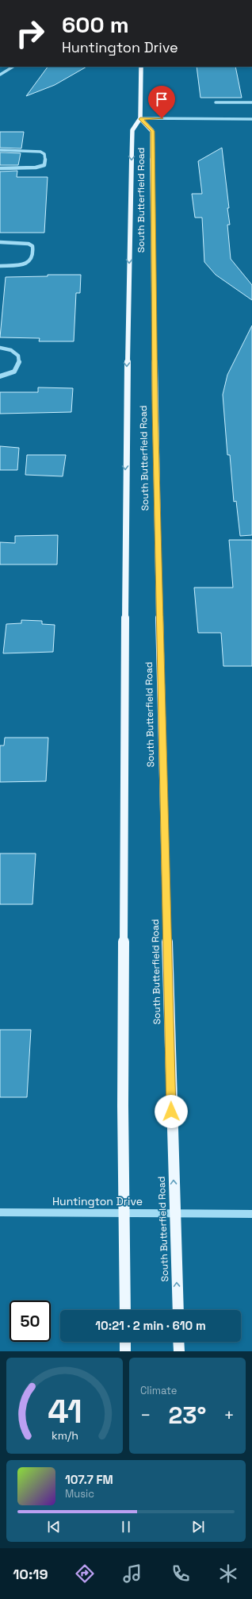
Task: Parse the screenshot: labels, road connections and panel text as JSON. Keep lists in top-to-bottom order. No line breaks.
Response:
{"streets":{"main road":["South Butterfield Road"],"street":["Huntington Drive"]},"crossings":[["South Butterfield Road","Huntington Drive"]],"page":{"turn":["600 m","Huntington Drive"],"limit":"50","trip":"10:21 · 2 min · 610 m","tile":"Climate","heat":["−","23°","+"],"song":["107.7 FM","Music"],"tabs":"10:19","gauge":["41","km/h"]}}
